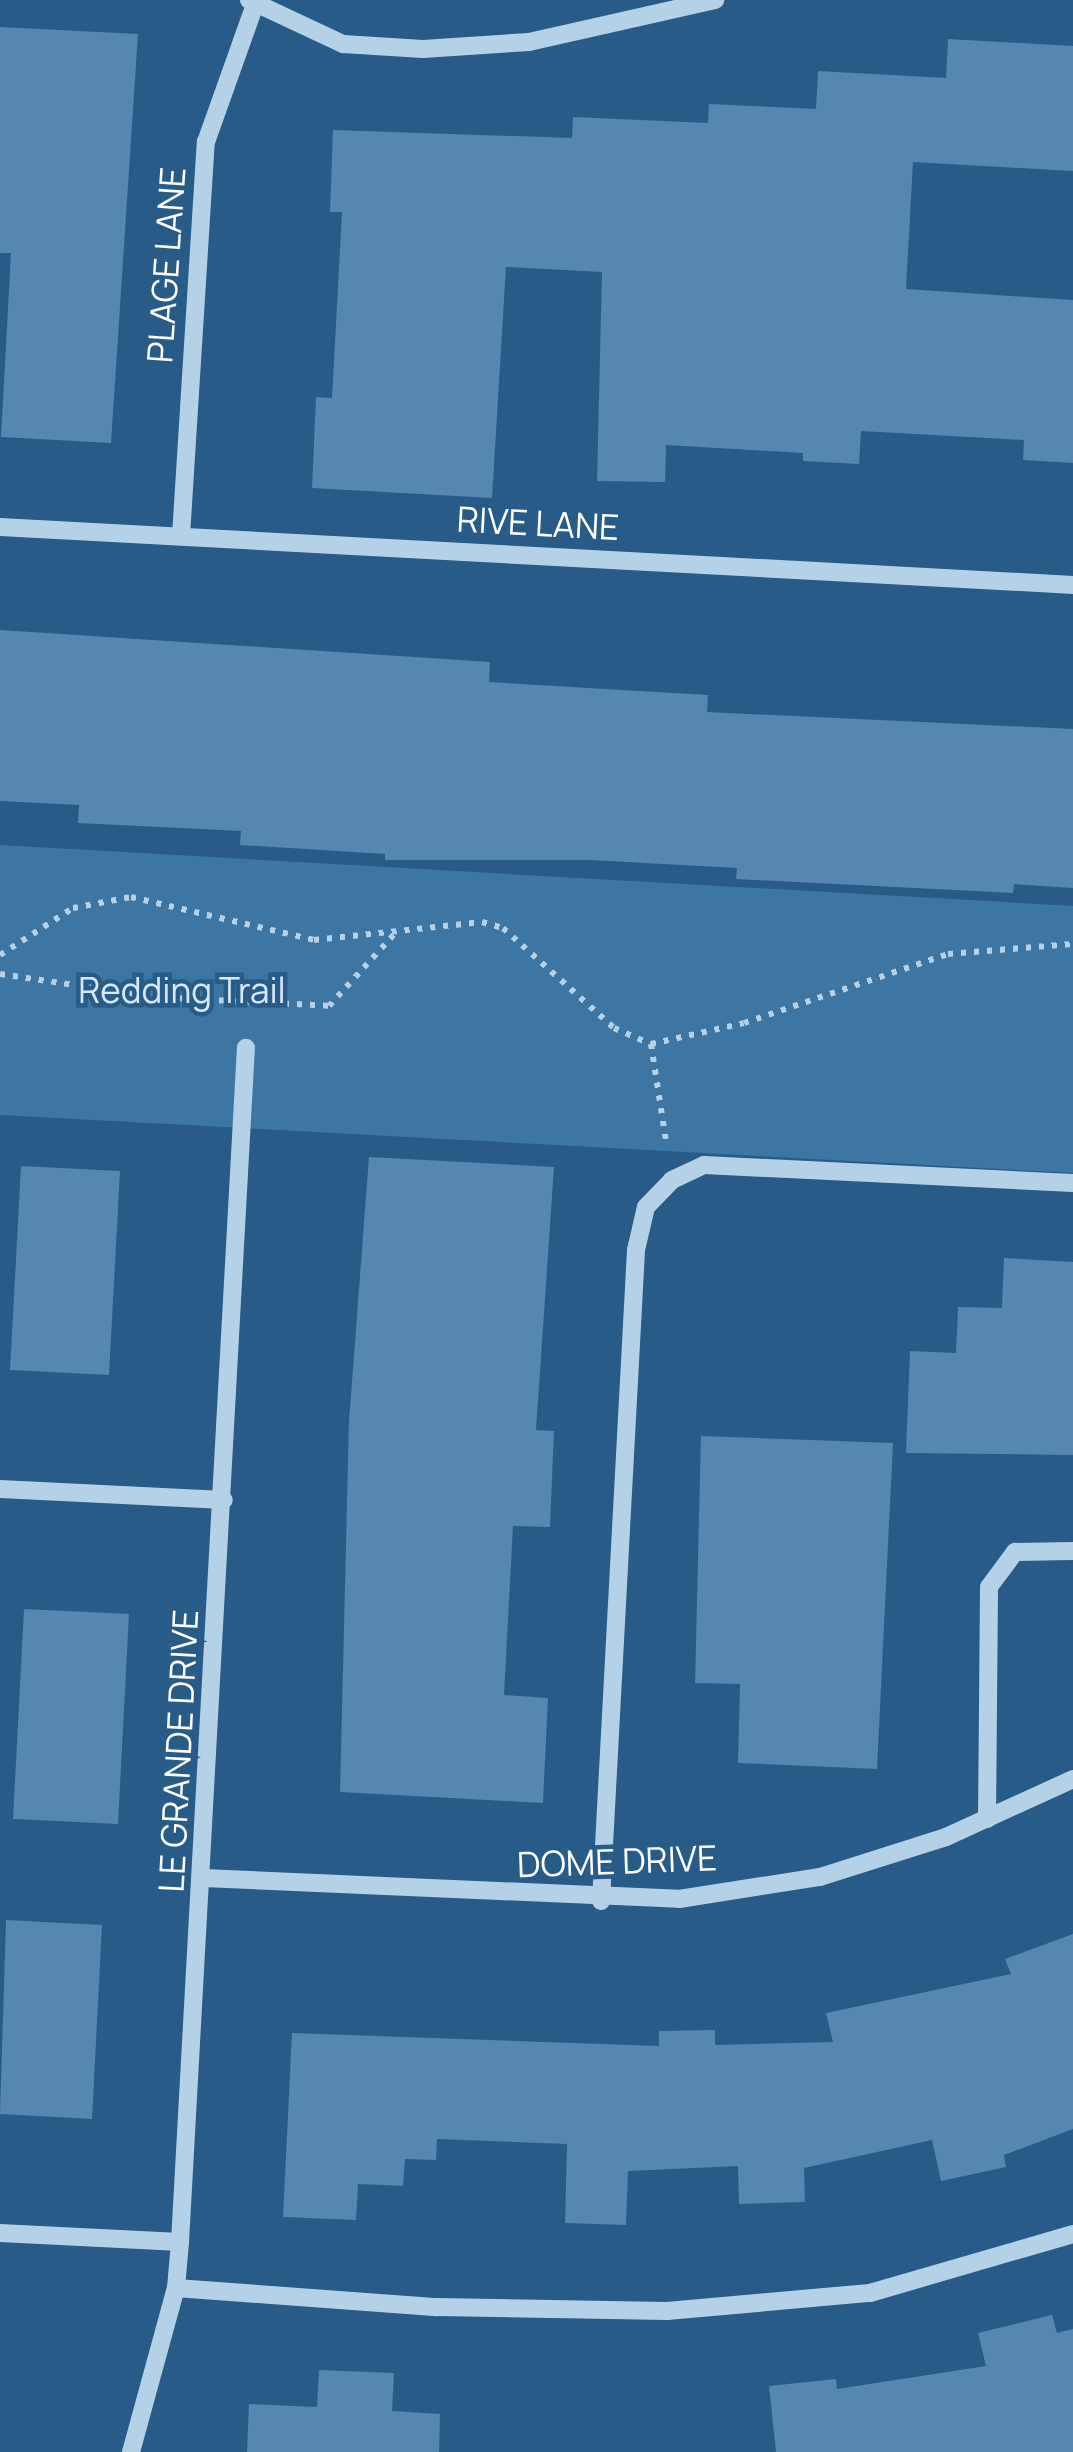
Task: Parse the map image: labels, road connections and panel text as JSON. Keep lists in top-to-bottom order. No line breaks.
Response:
{"streets":{"street":["PLAGE LANE","RIVE LANE","LE GRANDE DRIVE","DOME DRIVE"]},"crossings":[["PLAGE LANE","RIVE LANE"],["LE GRANDE DRIVE","DOME DRIVE"]],"parks":["Redding Trail"]}
